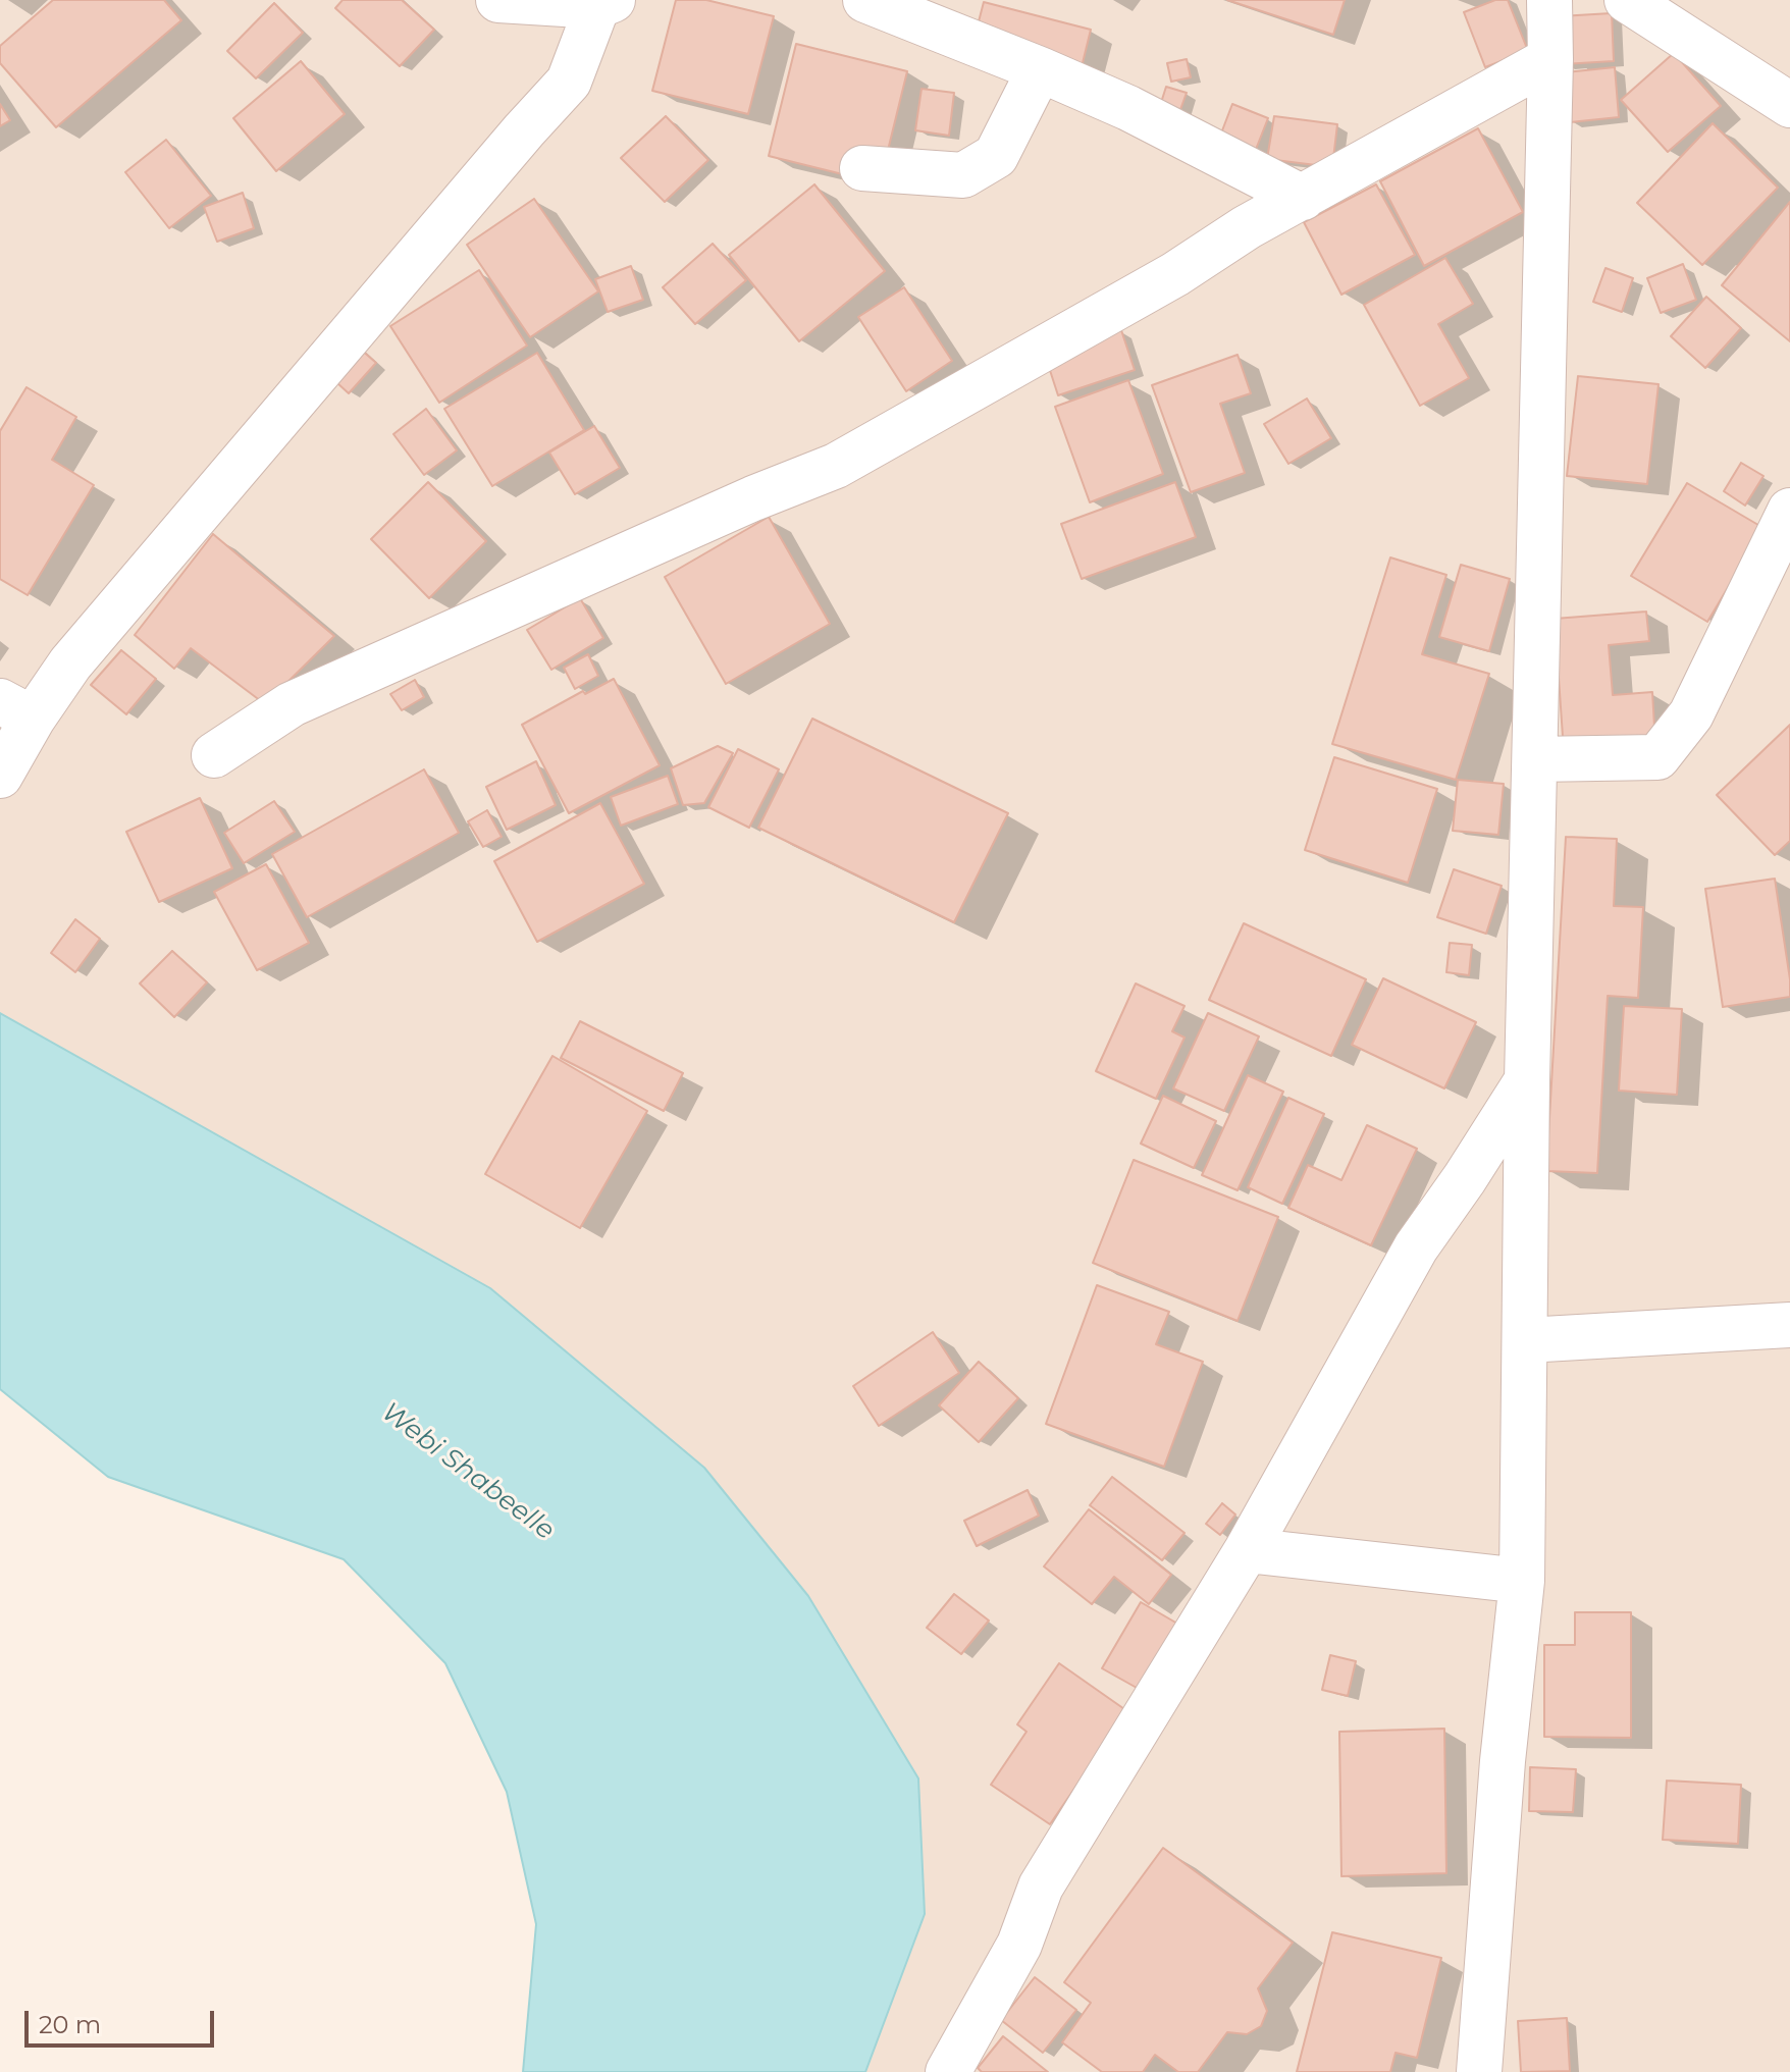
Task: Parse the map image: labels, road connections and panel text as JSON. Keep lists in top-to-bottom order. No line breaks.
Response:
{"water":["Webi Shabeelle"],"scale_bar":"20 m"}
